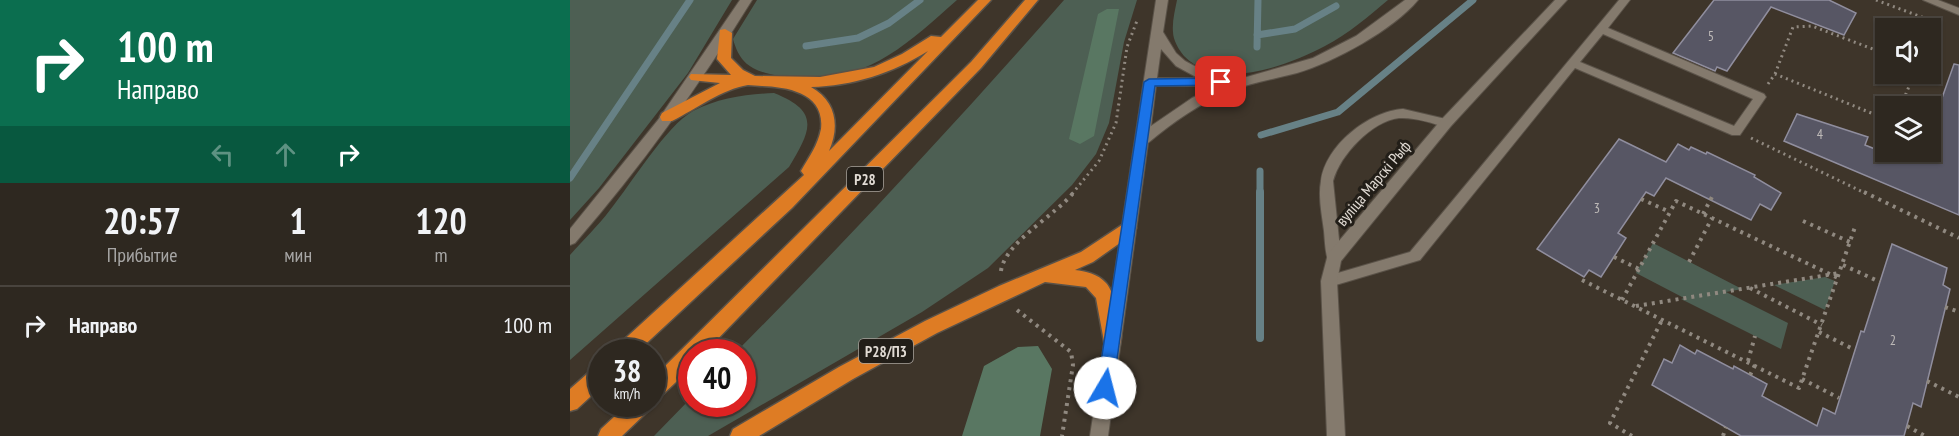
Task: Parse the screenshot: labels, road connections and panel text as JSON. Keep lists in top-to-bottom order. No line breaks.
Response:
{"streets":{"highway":["Р28","Р28/П3"],"street":["вуліца Марскі Рыф"]},"house_numbers":["5","4","3","2"],"page":{"turn":["100 m","Направо"],"eta":["20:57","Прибытие","1","мин","120","m"],"list":[{"name":"Направо","value":"100 m"}],"speed":"38 km/h","limit":"40"}}
